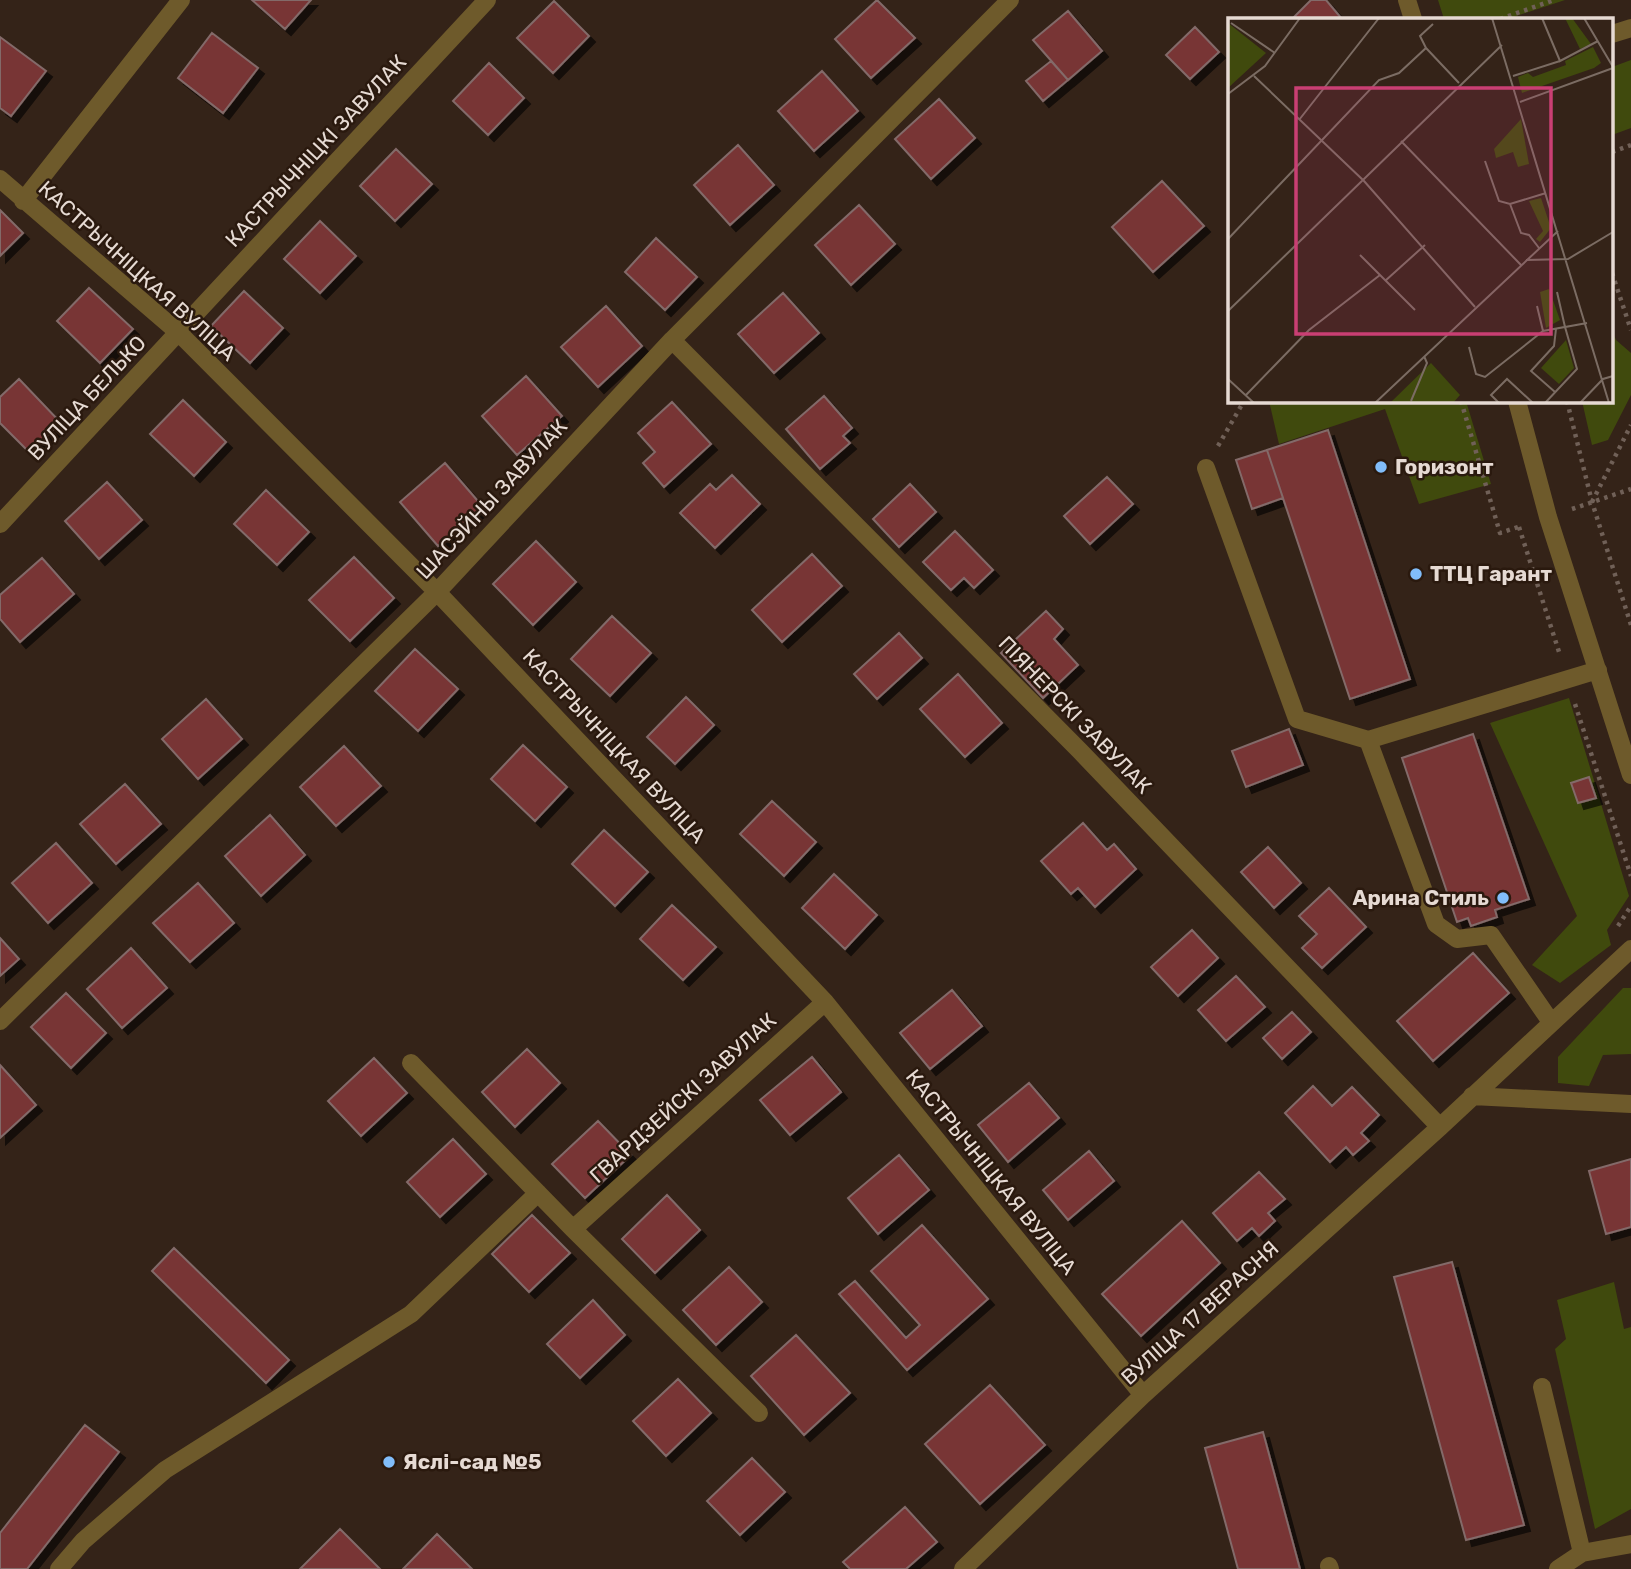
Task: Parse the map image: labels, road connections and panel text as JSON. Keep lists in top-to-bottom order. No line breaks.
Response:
{"streets":{"street":["КАСТРЫЧНІЦКІ ЗАВУЛАК","КАСТРЫЧНІЦКАЯ ВУЛІЦА","ВУЛІЦА БЕЛЬКО","ШАСЭЙНЫ ЗАВУЛАК","ПІЯНЕРСКІ ЗАВУЛАК","ГВАРДЗЕЙСКІ ЗАВУЛАК","ВУЛІЦА 17 ВЕРАСНЯ"]},"crossings":[["КАСТРЫЧНІЦКІ ЗАВУЛАК","КАСТРЫЧНІЦКАЯ ВУЛІЦА"],["КАСТРЫЧНІЦКІ ЗАВУЛАК","ВУЛІЦА БЕЛЬКО"],["КАСТРЫЧНІЦКАЯ ВУЛІЦА","ВУЛІЦА БЕЛЬКО"],["КАСТРЫЧНІЦКАЯ ВУЛІЦА","ШАСЭЙНЫ ЗАВУЛАК"],["КАСТРЫЧНІЦКАЯ ВУЛІЦА","ГВАРДЗЕЙСКІ ЗАВУЛАК"],["КАСТРЫЧНІЦКАЯ ВУЛІЦА","ВУЛІЦА 17 ВЕРАСНЯ"],["ШАСЭЙНЫ ЗАВУЛАК","ПІЯНЕРСКІ ЗАВУЛАК"],["ПІЯНЕРСКІ ЗАВУЛАК","ВУЛІЦА 17 ВЕРАСНЯ"]],"places":["Горизонт","ТТЦ Гарант","Арина Стиль","Яслі-сад №5"]}
